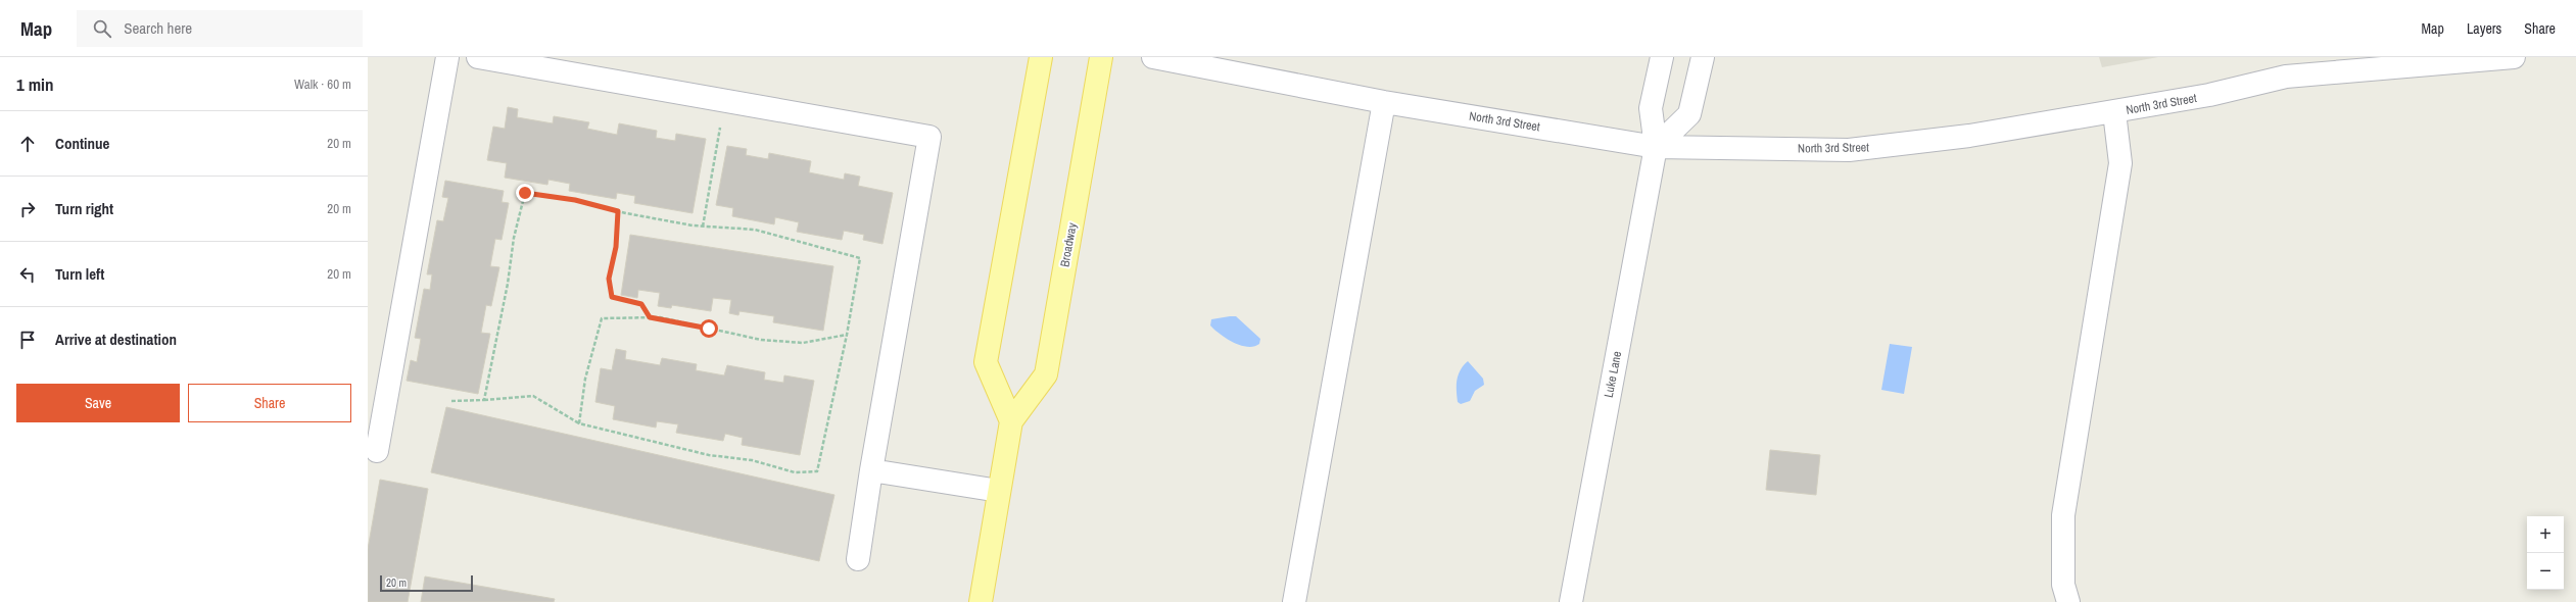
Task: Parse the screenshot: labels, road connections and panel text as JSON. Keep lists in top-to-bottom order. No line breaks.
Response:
{"streets":{"main road":["Broadway"],"street":["North 3rd Street","Luke Lane"]},"crossings":[["North 3rd Street","Luke Lane"]],"scale_bar":"20 m","page":{"header":"Map","search":"Search here","nav":["Map","Layers","Share"],"heading":["1 min","Walk · 60 m"],"list":[["Continue","20 m"],["Turn right","20 m"],["Turn left","20 m"],"Arrive at destination"],"buttons":["Save","Share"],"map_buttons":["+","−"],"scale":"20 m"}}
